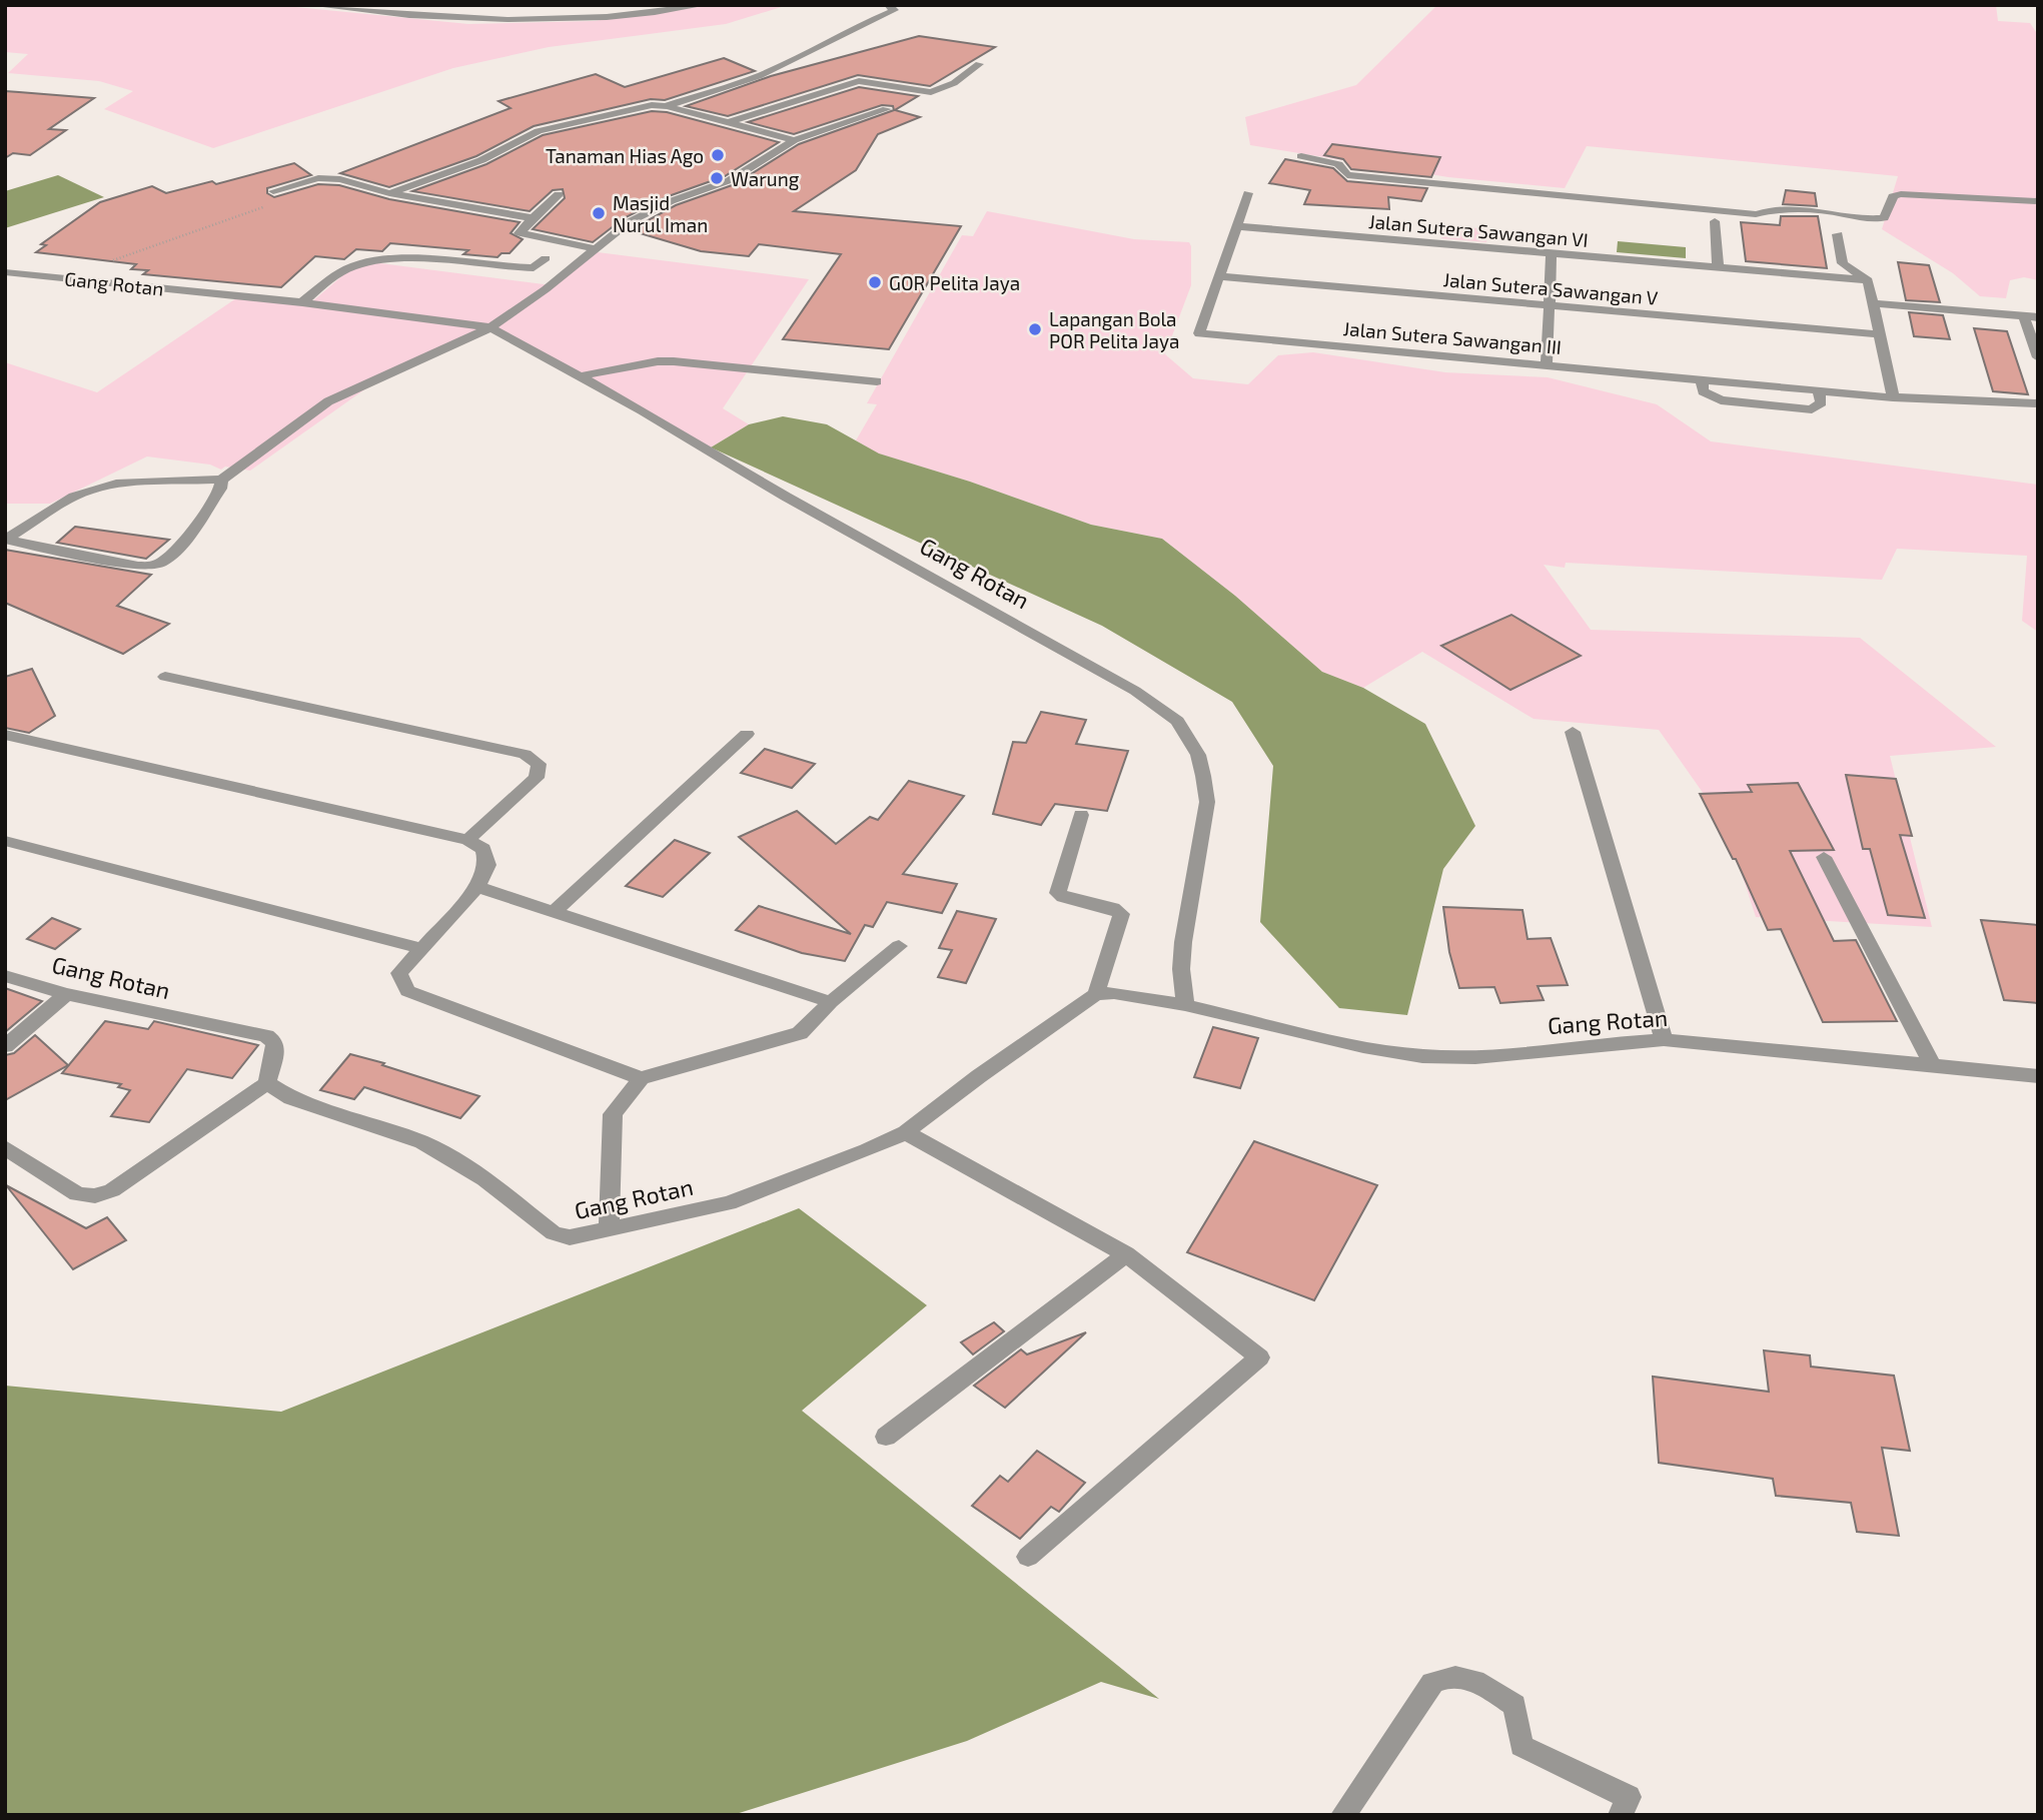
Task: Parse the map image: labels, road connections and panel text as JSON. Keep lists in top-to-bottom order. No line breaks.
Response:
{"streets":{"street":["Jalan Sutera Sawangan VI","Gang Rotan","Jalan Sutera Sawangan V","Jalan Sutera Sawangan III"]},"crossings":[["Jalan Sutera Sawangan V","Jalan Sutera Sawangan III"]],"places":["Tanaman Hias Ago","Warung","Masjid Nurul Iman","GOR Pelita Jaya","Lapangan Bola POR Pelita Jaya"]}
